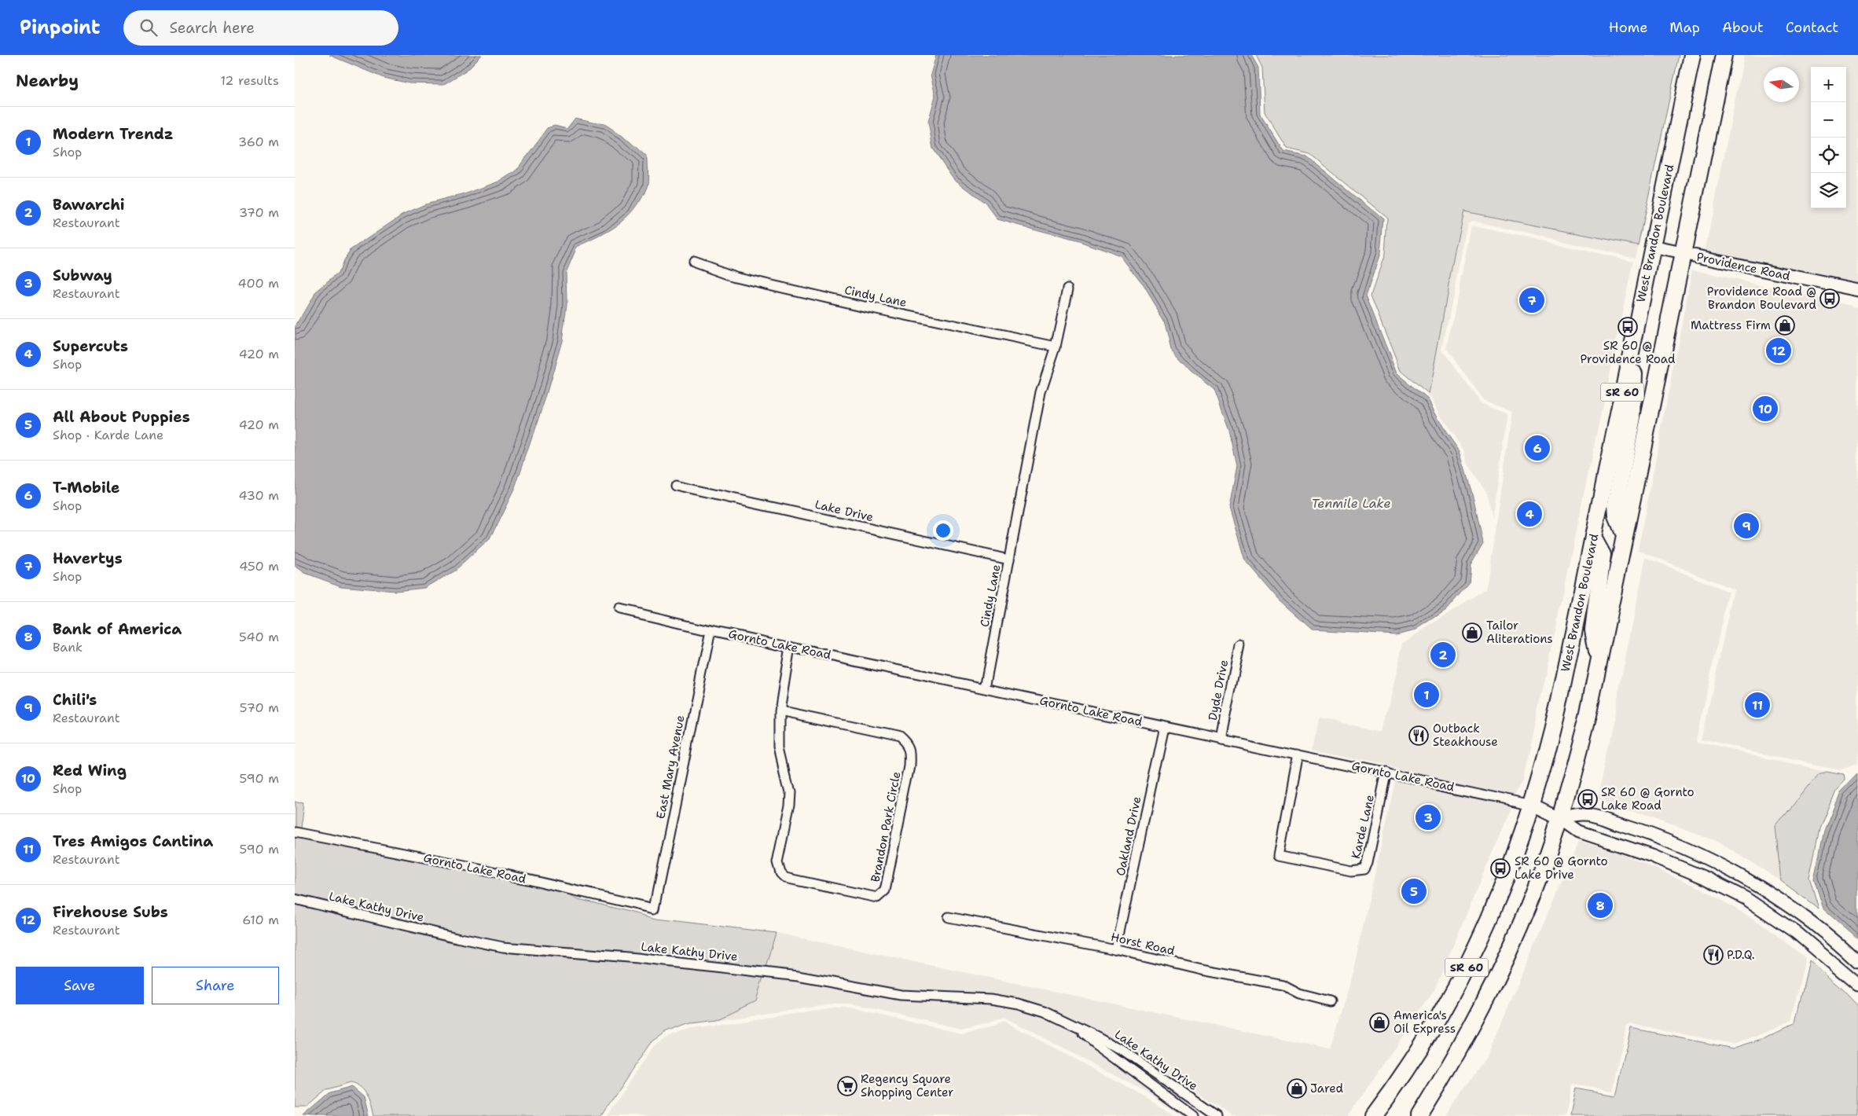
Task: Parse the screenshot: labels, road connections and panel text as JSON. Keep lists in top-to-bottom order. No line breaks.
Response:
{"streets":{"highway":["West Brandon Boulevard","SR 60"],"street":["Providence Road","Cindy Lane","Lake Drive","Gornto Lake Road","Dyde Drive","East Mary Avenue","Brandon Park Circle","Karde Lane","Oakland Drive","Lake Kathy Drive","Horst Road"]},"crossings":[["West Brandon Boulevard","Providence Road"],["West Brandon Boulevard","Gornto Lake Road"],["Providence Road","SR 60"],["Cindy Lane","Lake Drive"],["Cindy Lane","Gornto Lake Road"],["SR 60","Gornto Lake Road"],["Gornto Lake Road","Dyde Drive"],["Gornto Lake Road","East Mary Avenue"],["Gornto Lake Road","Brandon Park Circle"],["Gornto Lake Road","Karde Lane"],["Gornto Lake Road","Oakland Drive"],["Oakland Drive","Horst Road"]],"water":["Tenmile Lake"],"places":{"bus stop":["Providence Road @ Brandon Boulevard","SR 60 @ Providence Road","SR 60 @ Gornto Lake Road","SR 60 @ Gornto Lake Drive"],"shop":["Mattress Firm","Tailor Aliterations","America's Oil Express","Jared"],"restaurant":["Outback Steakhouse","P.D.Q."],"supermarket":["Regency Square Shopping Center"]},"north":"left","page":{"header":"Pinpoint","search":"Search here","nav":["Home","Map","About","Contact"],"heading":["Nearby","12 results"],"map_buttons":["+","−"],"list":[{"mark":"1","name":"Modern Trendz","note":"Shop","value":"360 m"},{"mark":"2","name":"Bawarchi","note":"Restaurant","value":"370 m"},{"mark":"3","name":"Subway","note":"Restaurant","value":"400 m"},{"mark":"4","name":"Supercuts","note":"Shop","value":"420 m"},{"mark":"5","name":"All About Puppies","note":"Shop · Karde Lane","value":"420 m"},{"mark":"6","name":"T-Mobile","note":"Shop","value":"430 m"},{"mark":"7","name":"Havertys","note":"Shop","value":"450 m"},{"mark":"8","name":"Bank of America","note":"Bank","value":"540 m"},{"mark":"9","name":"Chili's","note":"Restaurant","value":"570 m"},{"mark":"10","name":"Red Wing","note":"Shop","value":"590 m"},{"mark":"11","name":"Tres Amigos Cantina","note":"Restaurant","value":"590 m"},{"mark":"12","name":"Firehouse Subs","note":"Restaurant","value":"610 m"}],"pins":["7","12","10","6","4","9","2","1","11","3","5","8"],"buttons":["Save","Share"]}}
